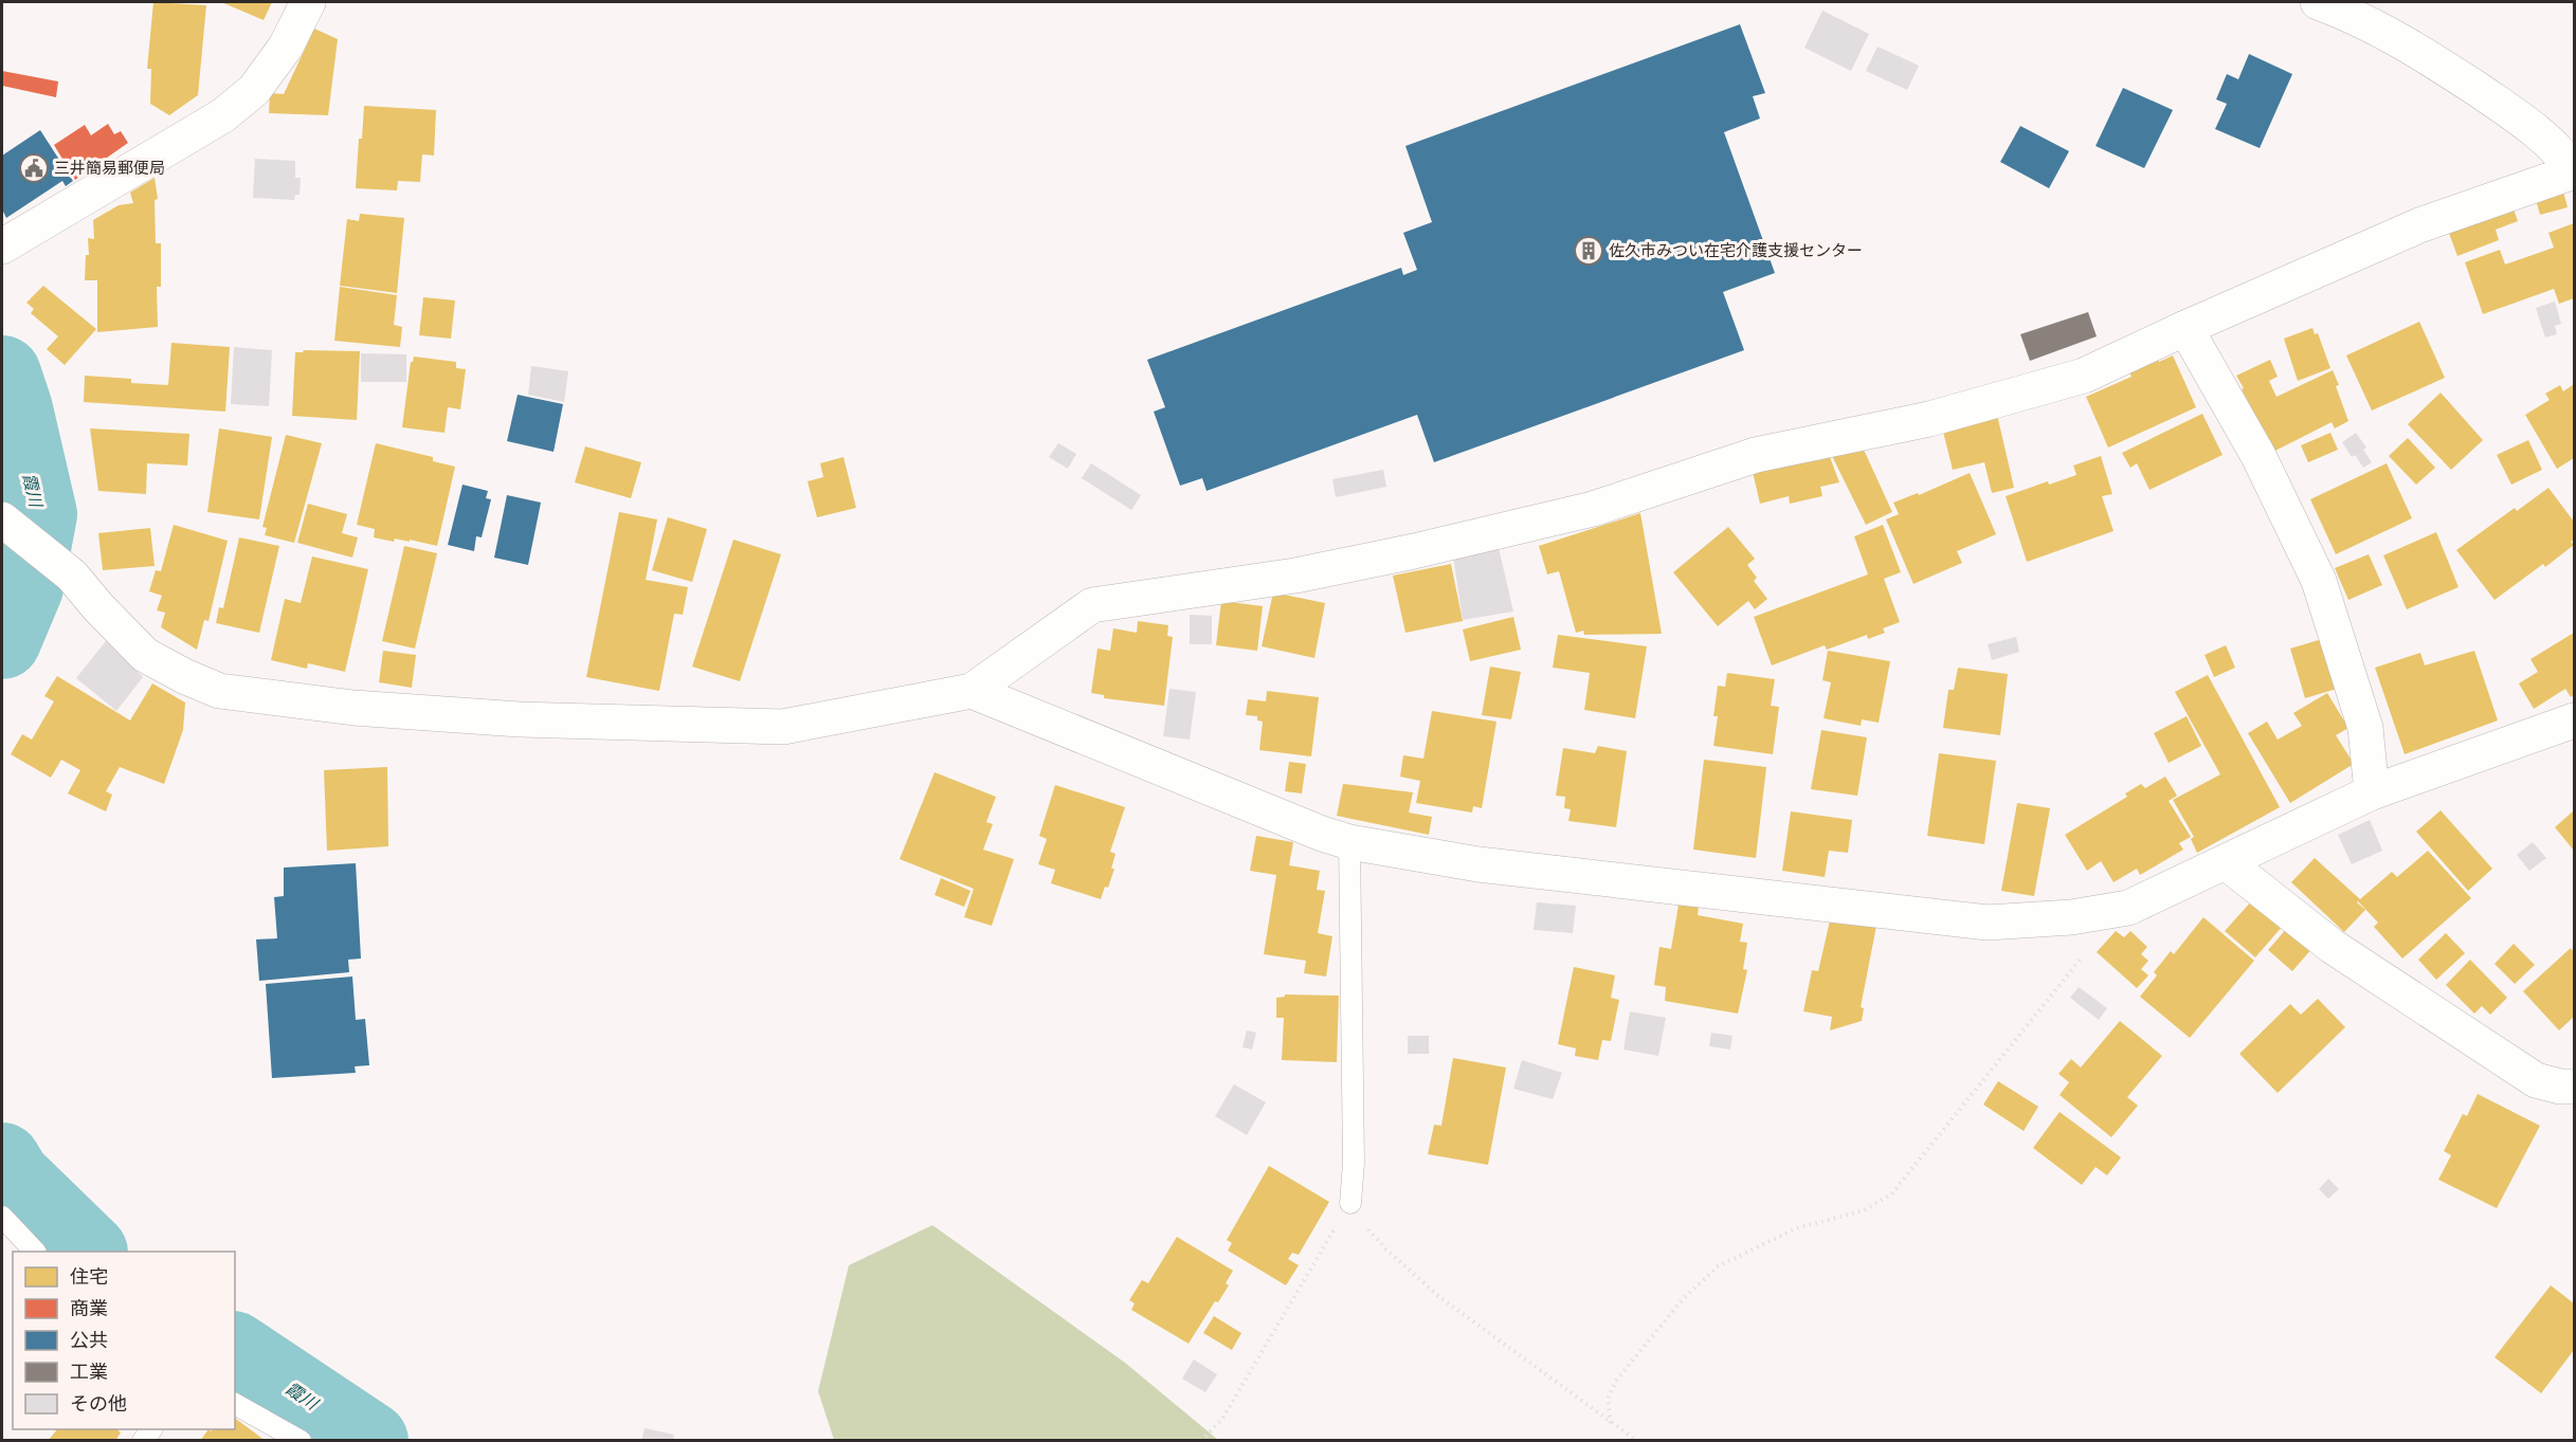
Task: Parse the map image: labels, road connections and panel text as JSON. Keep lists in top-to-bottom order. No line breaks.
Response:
{"water":["霞川"],"places":{"public building":["三井簡易郵便局"],"building":["佐久市みつい在宅介護支援センター"]},"legend":["住宅","商業","公共","工業","その他"]}
